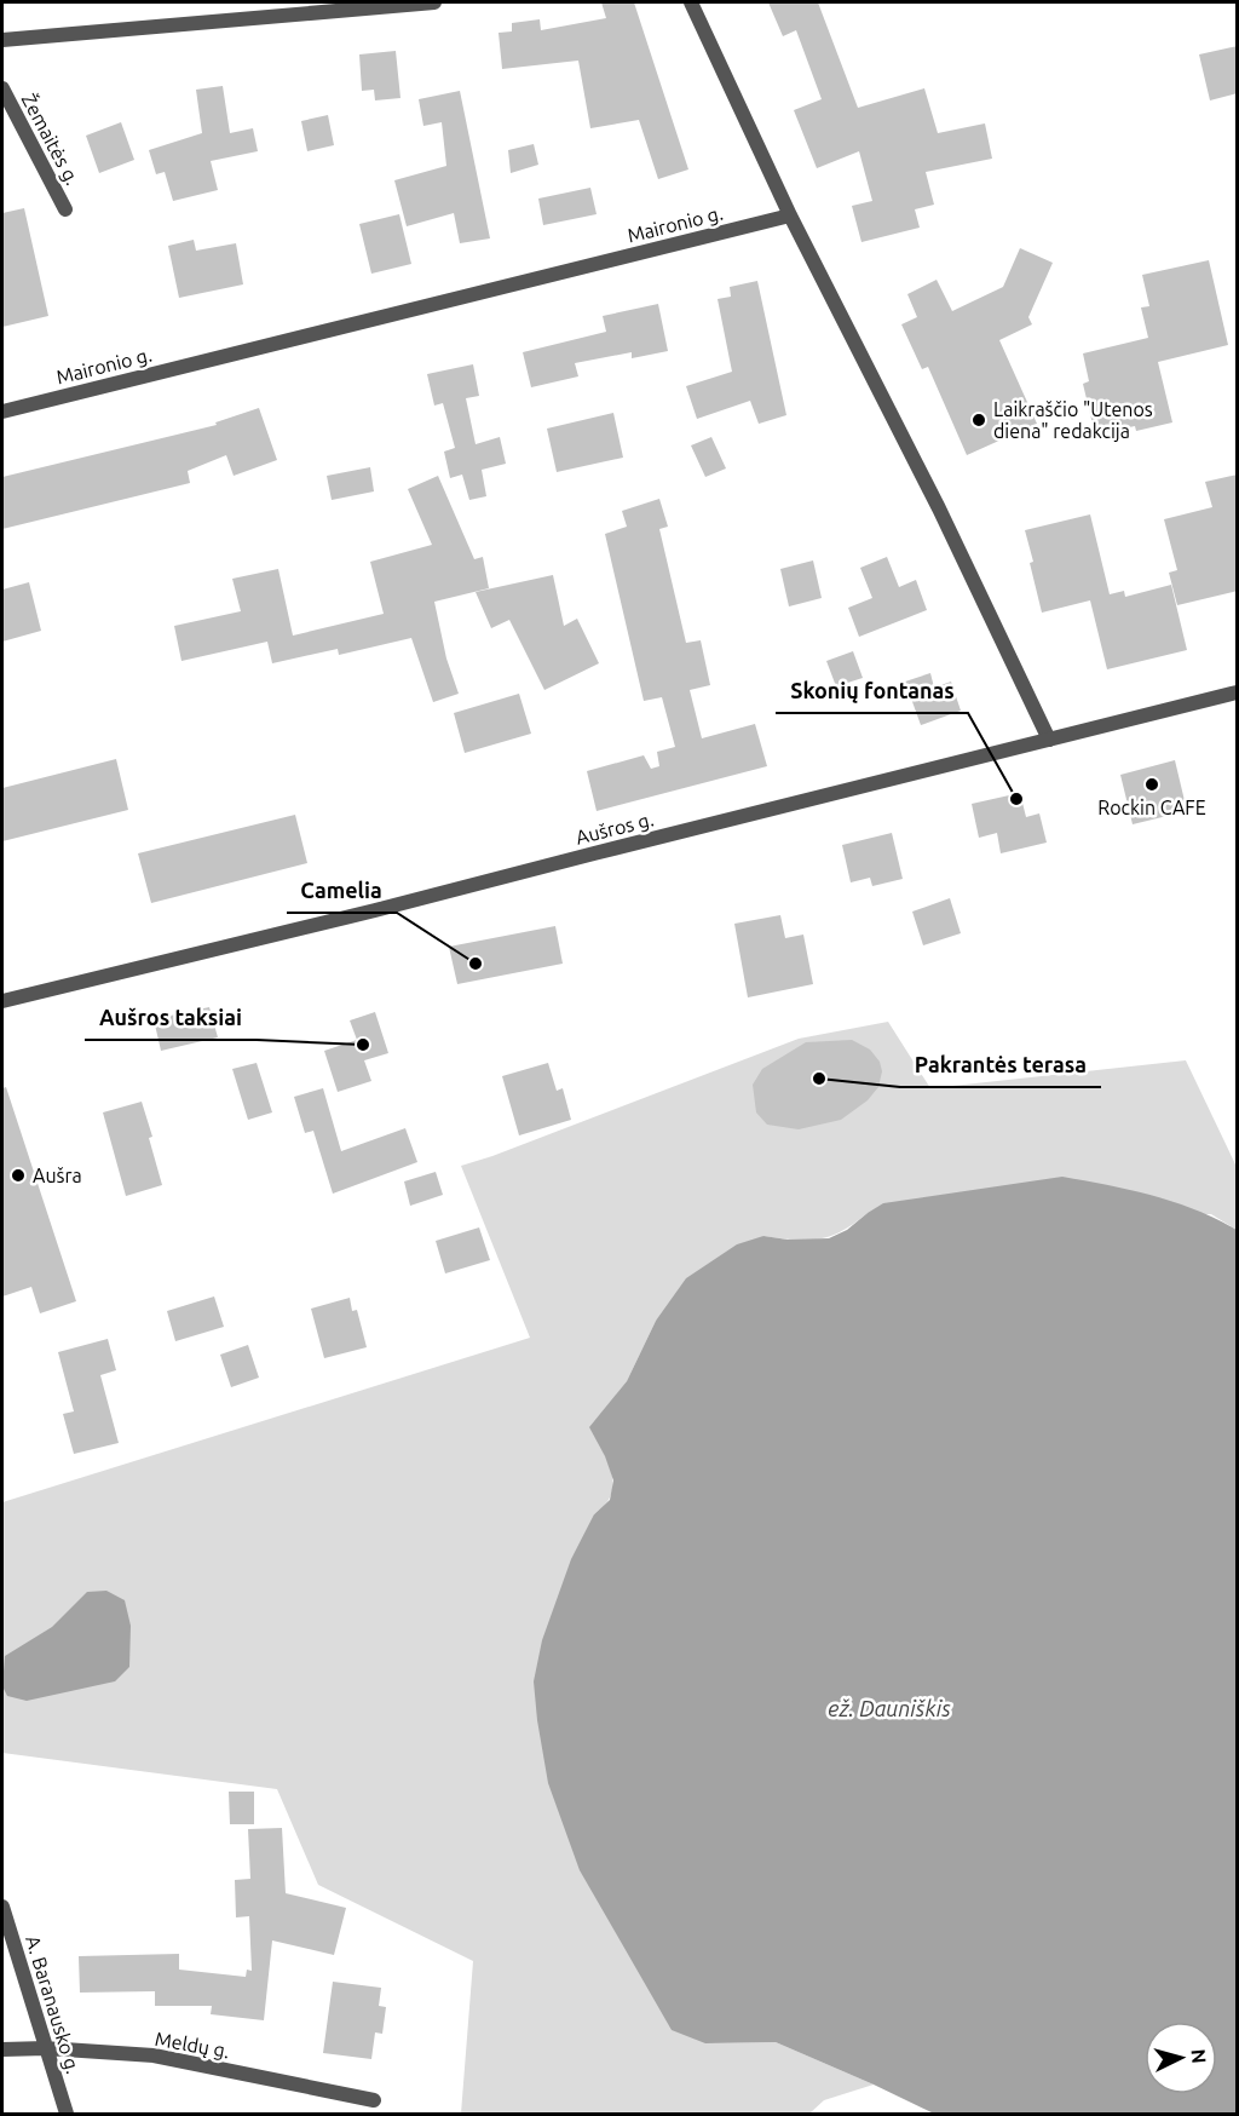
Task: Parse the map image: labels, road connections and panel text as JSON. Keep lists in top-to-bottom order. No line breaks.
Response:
{"streets":{"street":["Žemaitės g.","Maironio g.","Aušros g.","A. Baranausko g.","Meldų g."]},"crossings":[["A. Baranausko g.","Meldų g."]],"water":["ež. Dauniškis"],"places":["Laikraščio \"Utenos diena\" redakcija","Rockin CAFE","Skonių fontanas","Camelia","Aušros taksiai","Pakrantės terasa","Aušra"],"north":"right"}
